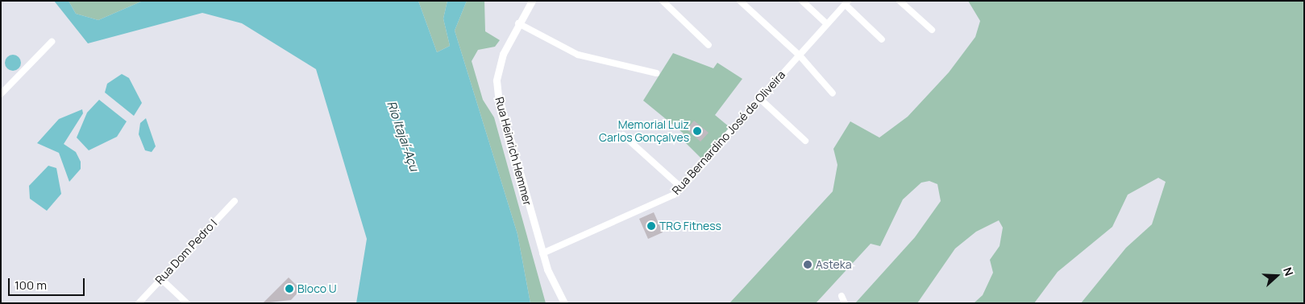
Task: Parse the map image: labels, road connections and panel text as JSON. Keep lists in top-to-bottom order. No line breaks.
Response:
{"streets":{"street":["Rua Bernardino José de Oliveira","Rua Heinrich Hemmer","Rua Dom Pedro I"]},"crossings":[["Rua Bernardino José de Oliveira","Rua Heinrich Hemmer"]],"water":["Rio Itajaí-Açu"],"places":["Memorial Luiz Carlos Gonçalves","TRG Fitness","Asteka","Bloco U"],"scale_bar":"100 m","north":"right"}
